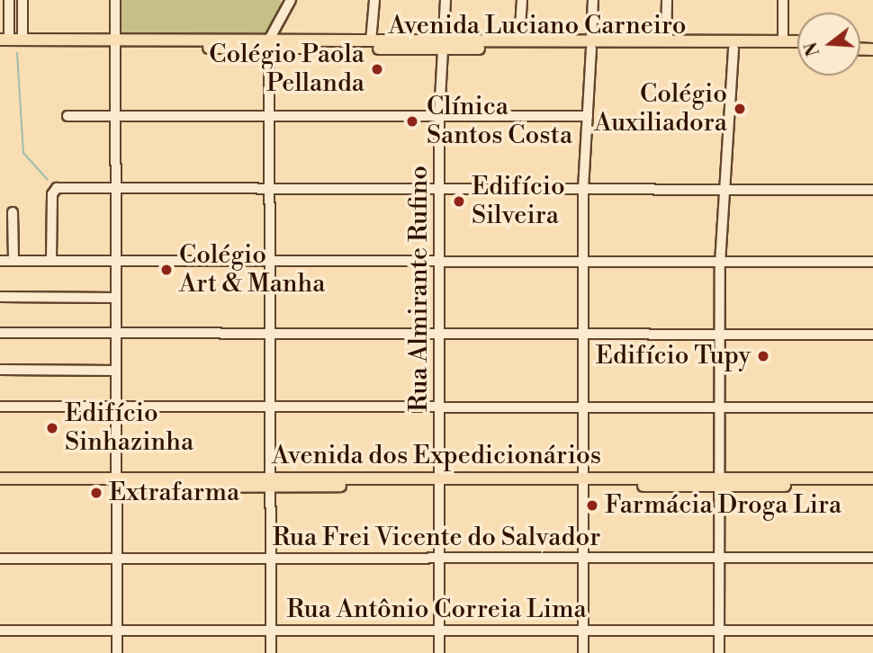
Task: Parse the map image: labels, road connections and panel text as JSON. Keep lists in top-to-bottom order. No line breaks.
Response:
{"streets":{"main road":["Avenida Luciano Carneiro","Avenida dos Expedicionários"],"street":["Rua Almirante Rufino","Rua Frei Vicente do Salvador","Rua Antônio Correia Lima"]},"crossings":[["Avenida Luciano Carneiro","Rua Almirante Rufino"],["Rua Almirante Rufino","Avenida dos Expedicionários"],["Rua Almirante Rufino","Rua Frei Vicente do Salvador"],["Rua Almirante Rufino","Rua Antônio Correia Lima"]],"places":["Colégio Paola Pellanda","Colégio Auxiliadora","Clínica Santos Costa","Edifício Silveira","Colégio Art & Manha","Edifício Tupy","Edifício Sinhazinha","Extrafarma","Farmácia Droga Lira"],"north":"left"}
